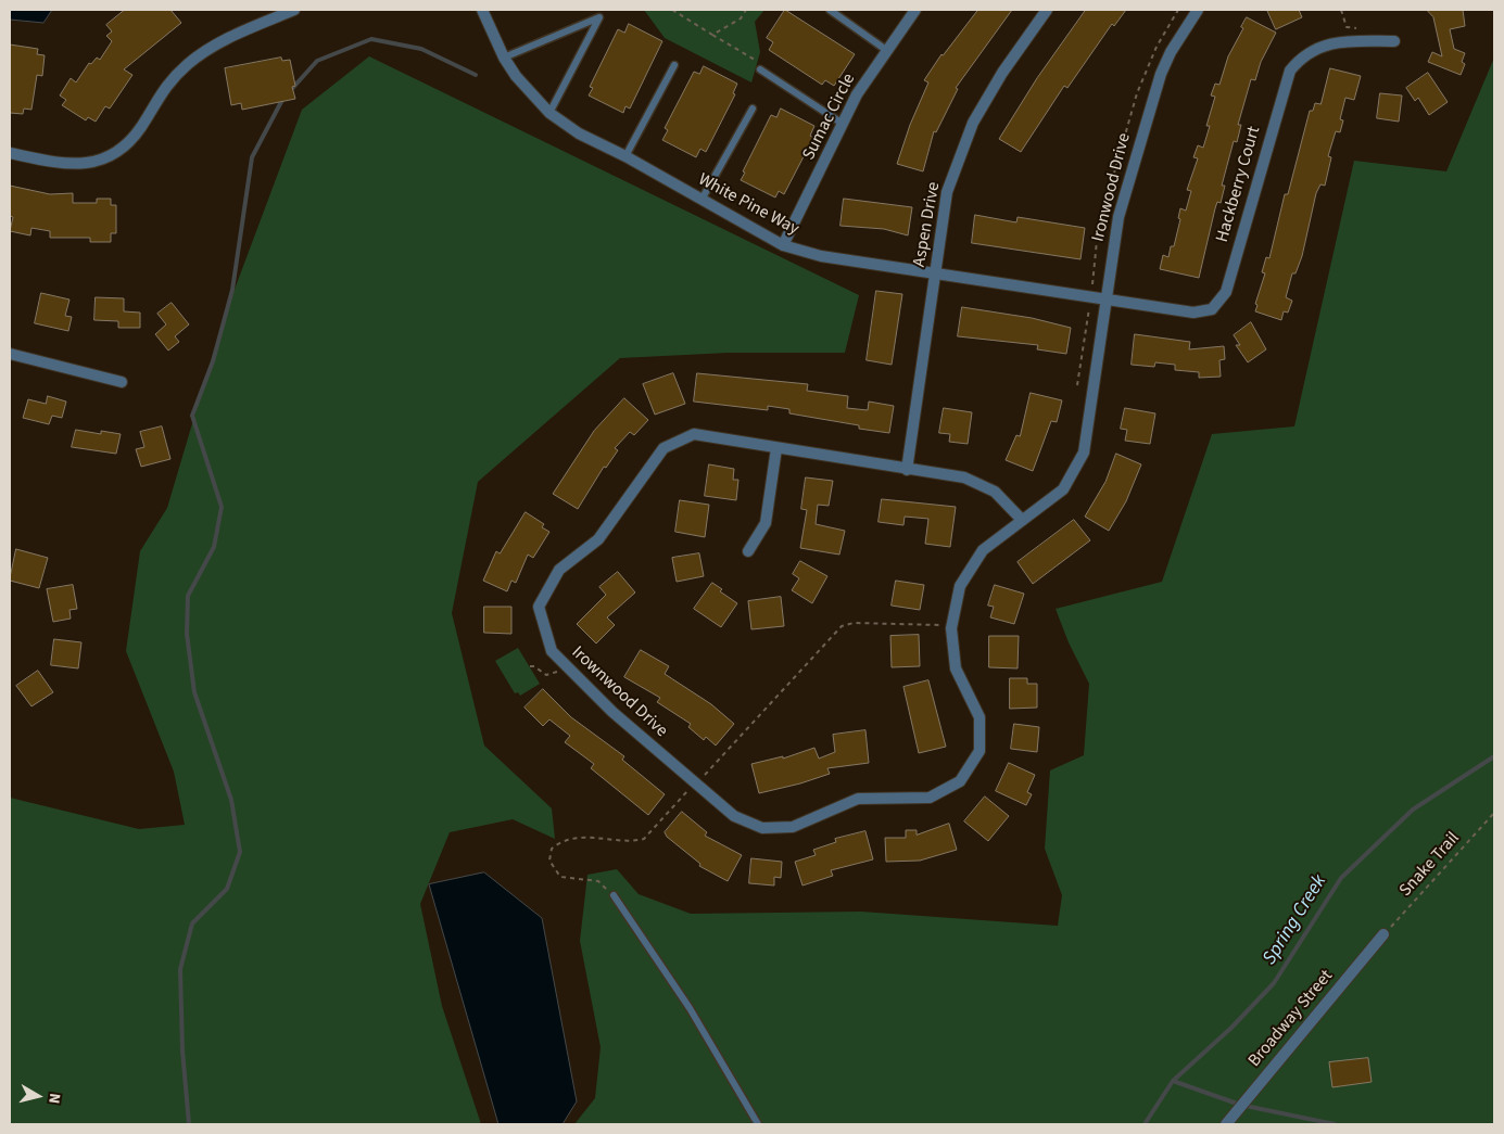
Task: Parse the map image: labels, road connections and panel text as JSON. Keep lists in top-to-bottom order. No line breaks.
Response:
{"streets":{"street":["Sumac Circle","Hackberry Court","Ironwood Drive","White Pine Way","Aspen Drive","Irownwood Drive","Broadway Street"],"path":["Snake Trail"]},"crossings":[["Sumac Circle","White Pine Way"],["Hackberry Court","Ironwood Drive"],["Hackberry Court","White Pine Way"],["Ironwood Drive","White Pine Way"],["Ironwood Drive","Irownwood Drive"],["White Pine Way","Aspen Drive"],["Aspen Drive","Irownwood Drive"],["Snake Trail","Broadway Street"]],"water":["Spring Creek"],"north":"right"}
